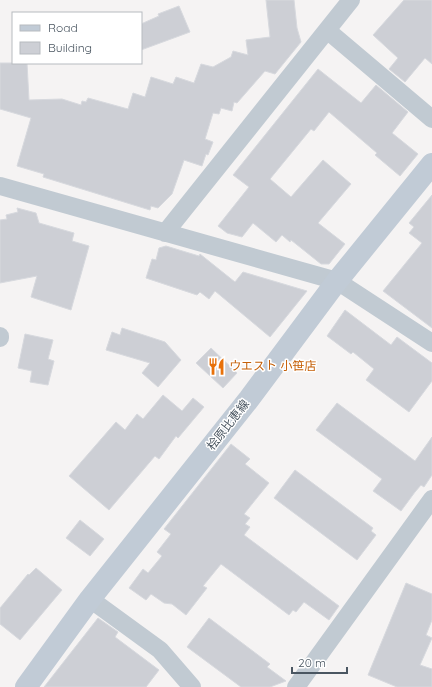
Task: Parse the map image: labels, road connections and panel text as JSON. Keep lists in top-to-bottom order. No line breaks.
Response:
{"streets":{"main road":["桧原比恵線"]},"places":{"restaurant":["ウエスト 小笹店"]},"legend":["Road","Building"],"scale_bar":"20 m"}
